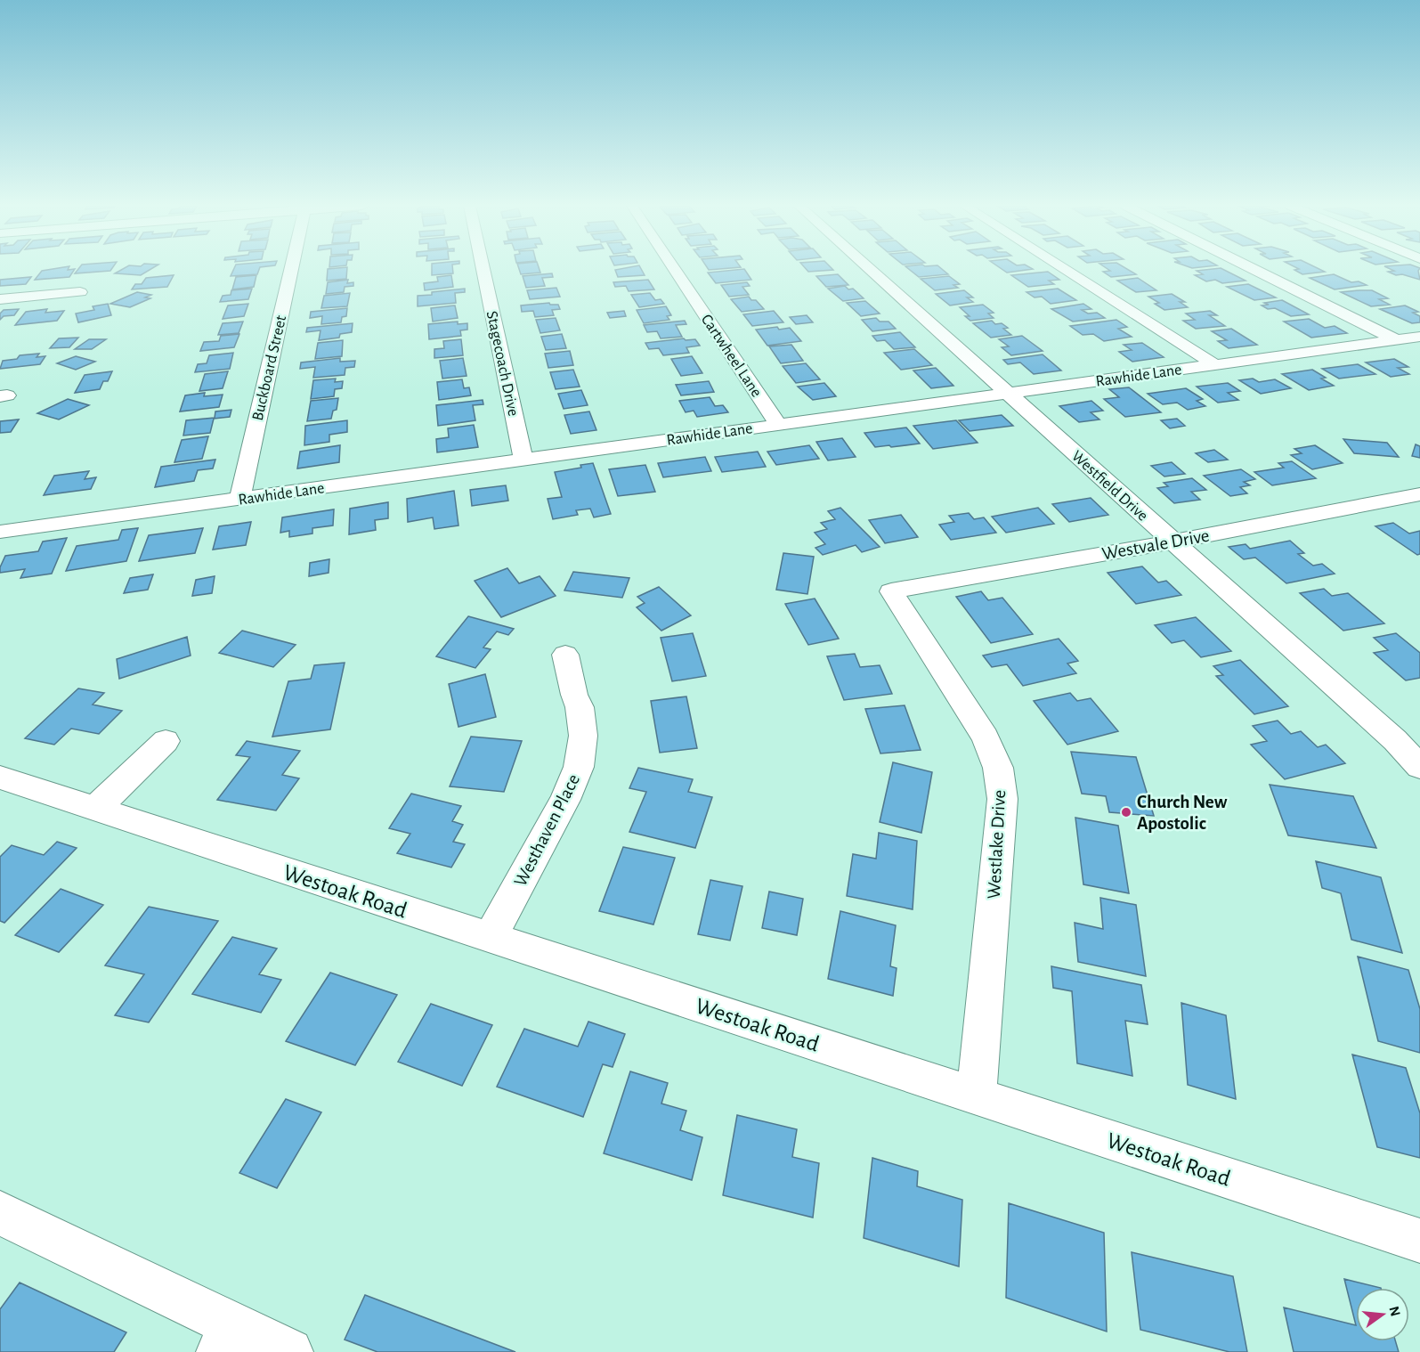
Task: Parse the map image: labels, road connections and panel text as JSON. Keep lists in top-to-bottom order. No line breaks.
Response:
{"streets":{"street":["Cartwheel Lane","Stagecoach Drive","Buckboard Street","Rawhide Lane","Westfield Drive","Westvale Drive","Westhaven Place","Westlake Drive","Westoak Road"]},"crossings":[["Cartwheel Lane","Rawhide Lane"],["Stagecoach Drive","Rawhide Lane"],["Buckboard Street","Rawhide Lane"],["Rawhide Lane","Westfield Drive"],["Westfield Drive","Westvale Drive"],["Westvale Drive","Westlake Drive"],["Westhaven Place","Westoak Road"],["Westlake Drive","Westoak Road"]],"places":["Church New Apostolic"],"north":"right"}
